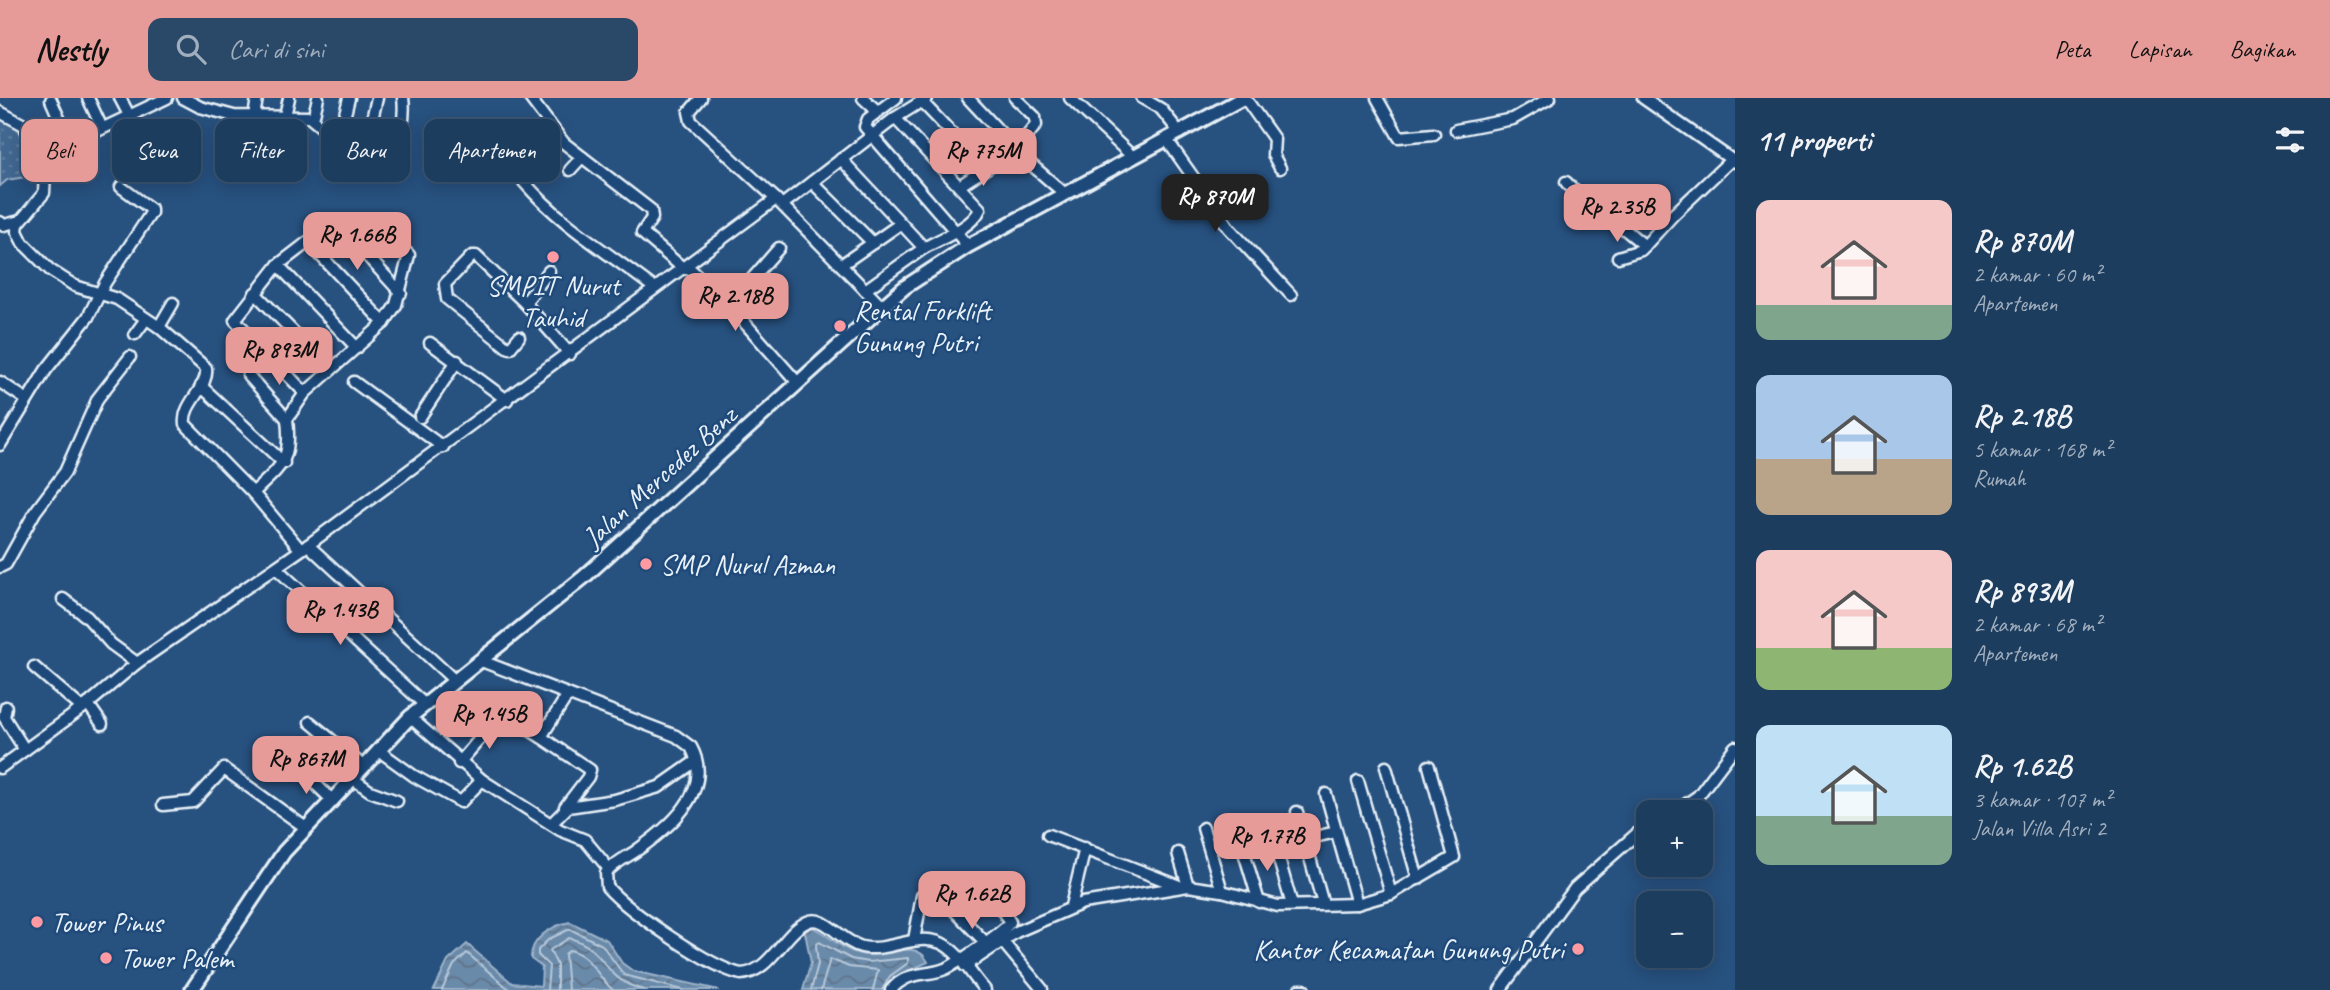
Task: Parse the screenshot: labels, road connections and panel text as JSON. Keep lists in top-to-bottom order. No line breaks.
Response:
{"streets":{"main road":["Jalan Mercedez Benz"]},"places":["SMPIT Nurut Tauhid","Rental Forklift Gunung Putri","SMP Nurul Azman","Tower Pinus","Kantor Kecamatan Gunung Putri","Tower Palem"],"page":{"header":"Nestly","search":"Cari di sini","nav":["Peta","Lapisan","Bagikan"],"heading":"11 properti","chip":["Beli","Sewa","Filter","Baru","Apartemen"],"price":["Rp 775M","Rp 870M","Rp 2.35B","Rp 1.66B","Rp 2.18B","Rp 893M","Rp 1.43B","Rp 1.45B","Rp 867M","Rp 1.77B","Rp 1.62B"],"list":[{"name":"Rp 870M","note":"2 kamar · 60 m² · Apartemen"},{"name":"Rp 2.18B","note":"5 kamar · 168 m² · Rumah"},{"name":"Rp 893M","note":"2 kamar · 68 m² · Apartemen"},{"name":"Rp 1.62B","note":"3 kamar · 107 m² · Jalan Villa Asri 2"}],"map_buttons":["+","−"]}}
